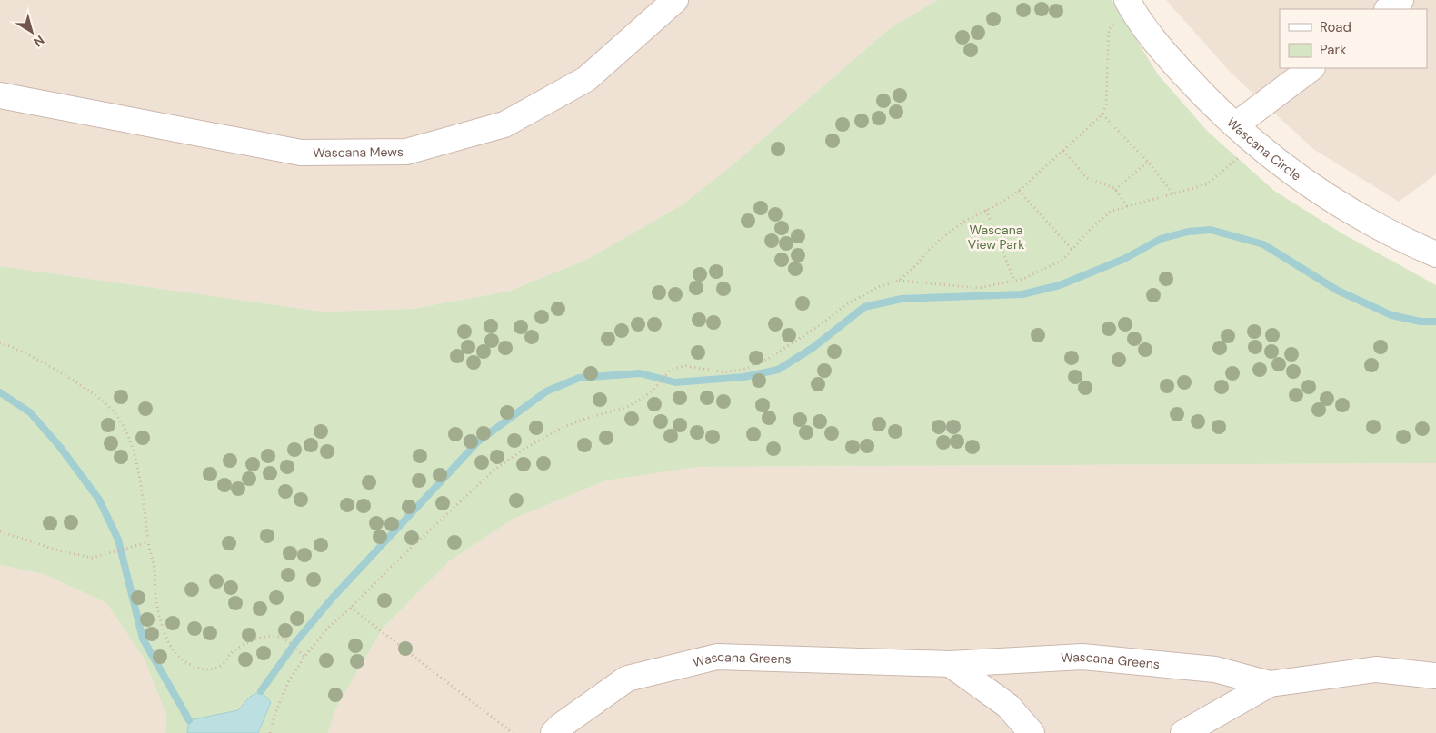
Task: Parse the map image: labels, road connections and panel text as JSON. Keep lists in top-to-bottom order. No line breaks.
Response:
{"streets":{"street":["Wascana Circle","Wascana Mews","Wascana Greens"]},"parks":["Wascana View Park"],"legend":["Road","Park"],"north":"bottom right"}
